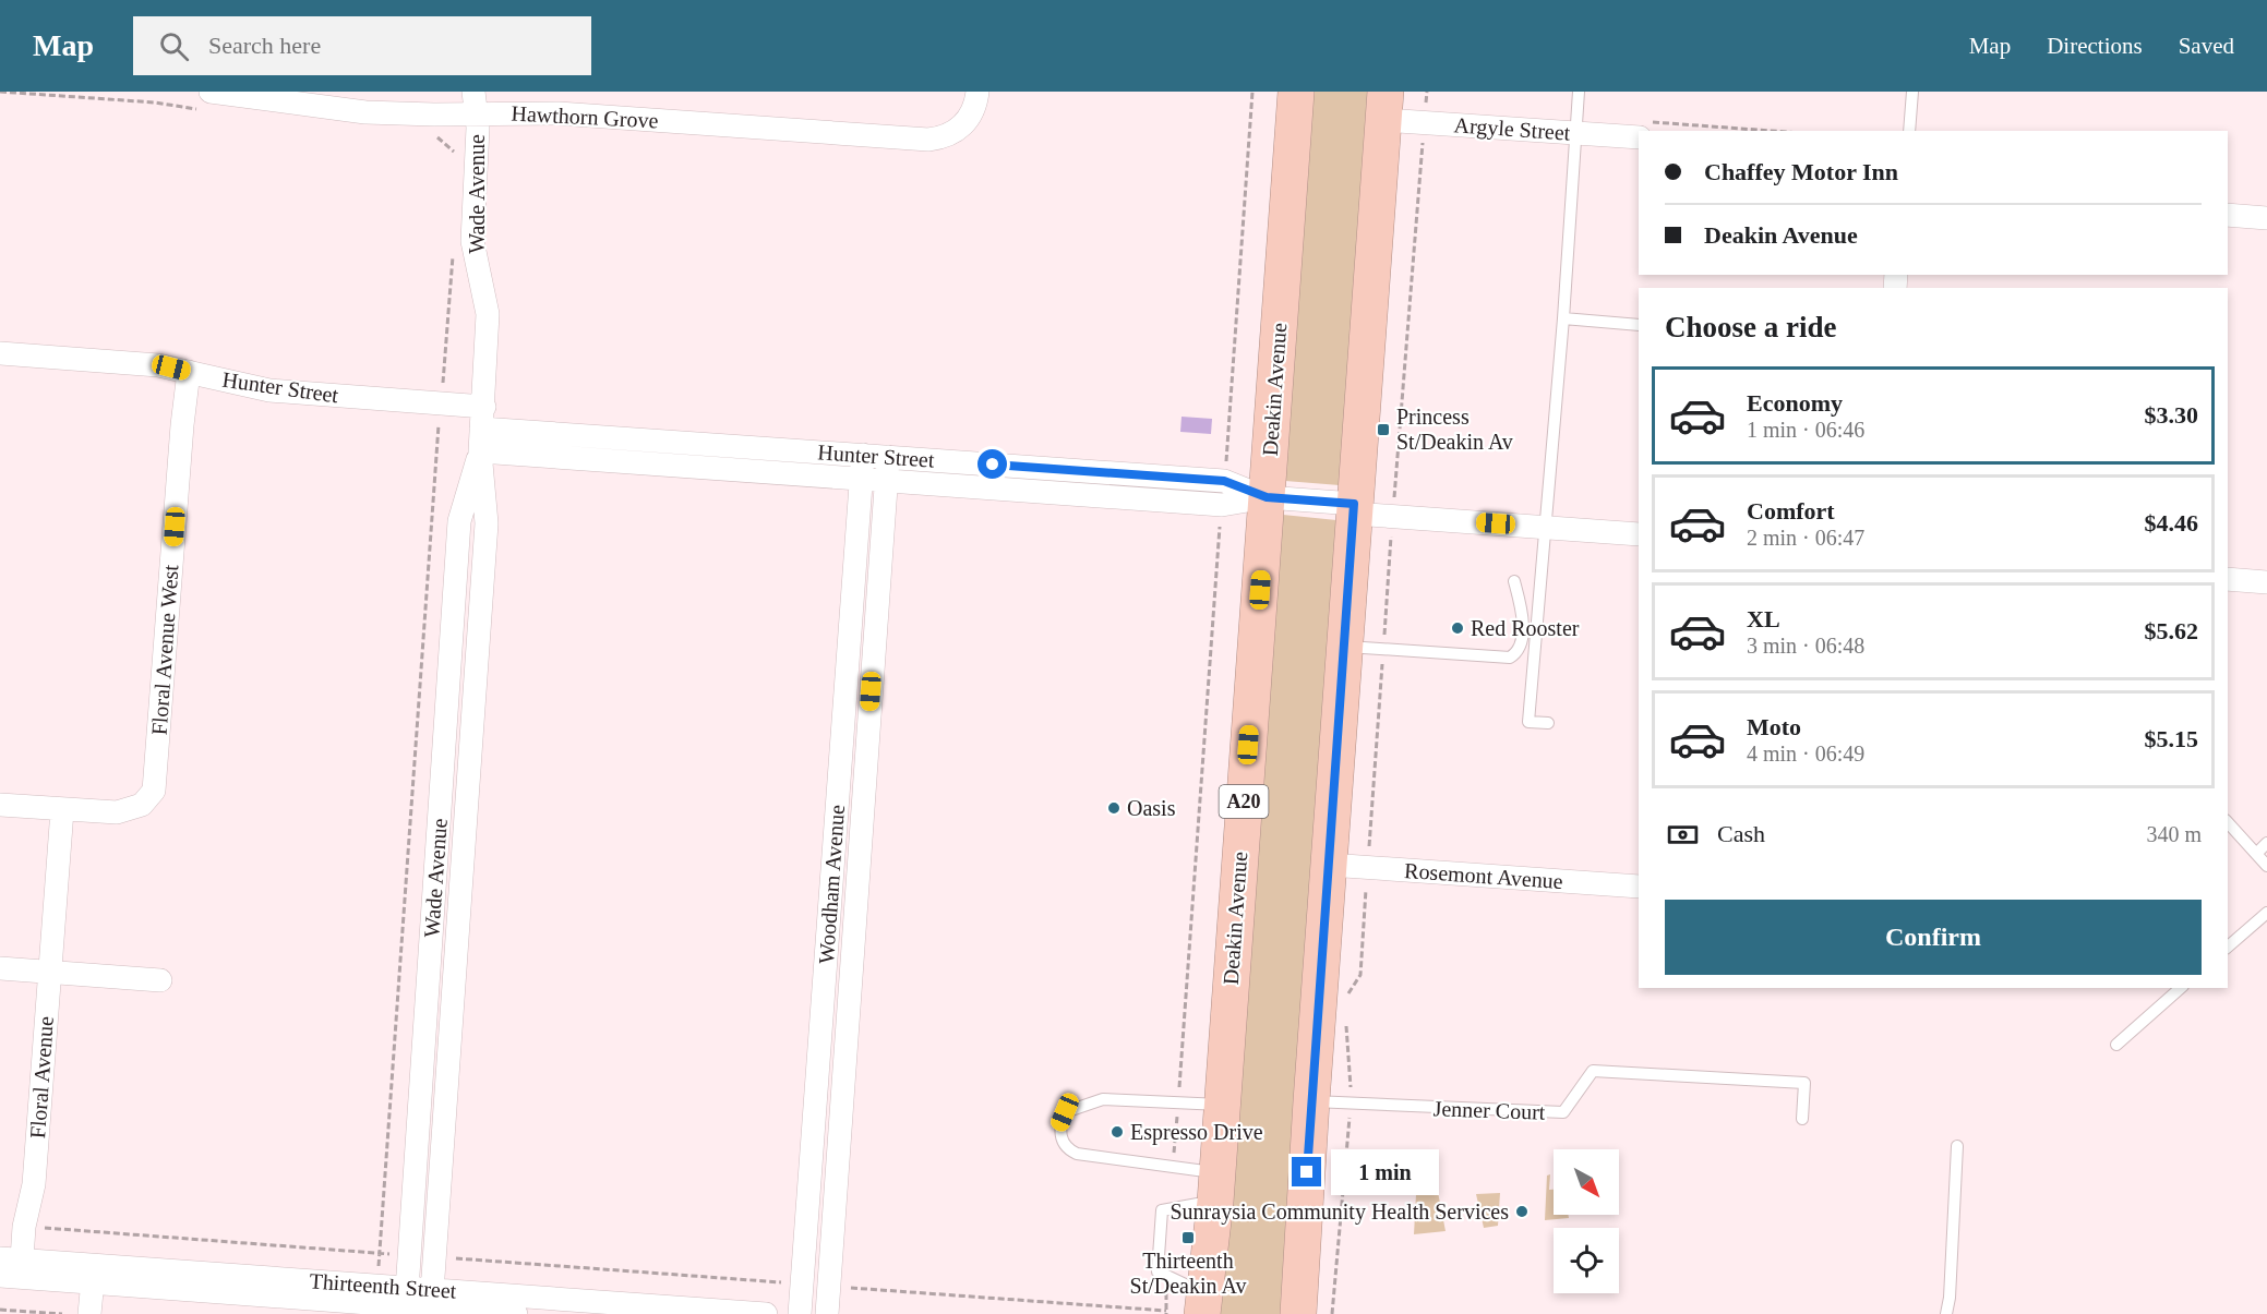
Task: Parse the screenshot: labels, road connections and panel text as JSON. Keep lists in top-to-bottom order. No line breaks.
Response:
{"streets":{"highway":["Deakin Avenue","A20"],"street":["Hawthorn Grove","Argyle Street","Wade Avenue","Hunter Street","Floral Avenue West","Rosemont Avenue","Woodham Avenue","Floral Avenue","Thirteenth Street"],"lane":["Jenner Court"]},"crossings":[["Hawthorn Grove","Wade Avenue"],["Wade Avenue","Hunter Street"],["Wade Avenue","Thirteenth Street"],["Hunter Street","Deakin Avenue"],["Hunter Street","Floral Avenue West"],["Hunter Street","Woodham Avenue"],["Floral Avenue West","Floral Avenue"],["Floral Avenue","Thirteenth Street"]],"places":{"transit":["Princess St/Deakin Av","Thirteenth St/Deakin Av"],"other":["Red Rooster","Oasis","Espresso Drive","Sunraysia Community Health Services"]},"north":"bottom right","page":{"header":"Map","search":"Search here","nav":["Map","Directions","Saved"],"banner":["Chaffey Motor Inn","Deakin Avenue"],"heading":"Choose a ride","list":[{"name":"Economy","note":"1 min · 06:46","value":"$3.30"},{"name":"Comfort","note":"2 min · 06:47","value":"$4.46"},{"name":"XL","note":"3 min · 06:48","value":"$5.62"},{"name":"Moto","note":"4 min · 06:49","value":"$5.15"}],"pay":["Cash","340 m"],"buttons":"Confirm","bubble":"1 min"}}
